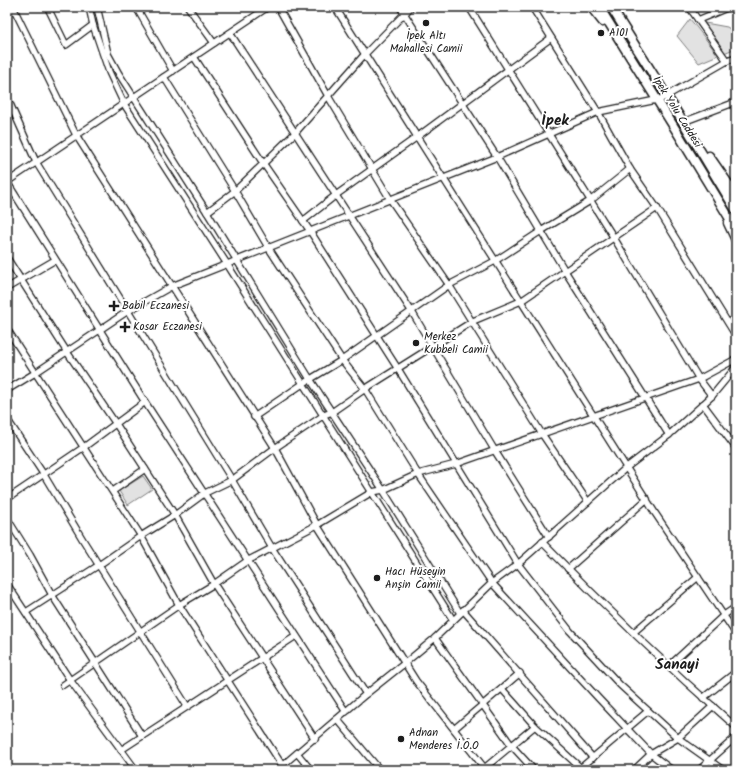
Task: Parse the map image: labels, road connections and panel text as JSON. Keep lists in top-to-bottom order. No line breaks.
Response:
{"streets":{"highway":["İpek Yolu Caddesi"]},"districts":["İpek","Sanayi"],"places":{"other":["İpek Altı Mahallesi Camii","A101","Merkez Kubbeli Camii","Hacı Hüseyin Anşin Camii","Adnan Menderes İ.Ö.O"],"health":["Babil Eczanesi","Kosar Eczanesi"]}}
